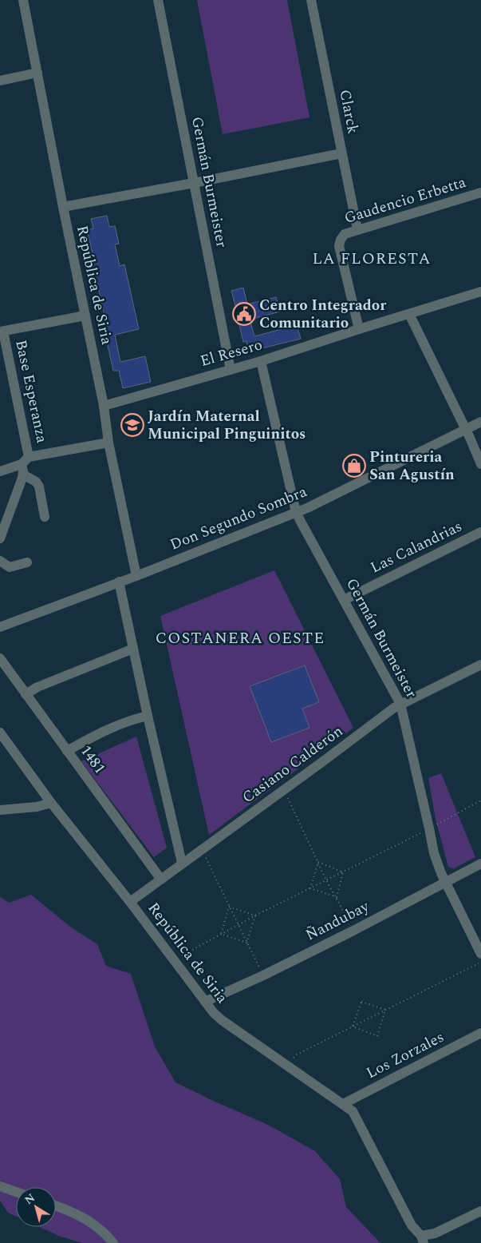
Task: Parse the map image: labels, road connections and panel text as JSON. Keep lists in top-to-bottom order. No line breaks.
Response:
{"streets":{"street":["Clarck","Germán Burmeister","Gaudencio Erbetta","República de Siria","El Resero","Base Esperanza","Don Segundo Sombra","Las Calandrias","1481","Casiano Calderón","Ñandubay","Los Zorzales"]},"crossings":[["Clarck","Gaudencio Erbetta"],["Germán Burmeister","El Resero"],["Germán Burmeister","Don Segundo Sombra"],["Germán Burmeister","Las Calandrias"],["Germán Burmeister","Casiano Calderón"],["Germán Burmeister","Ñandubay"],["Gaudencio Erbetta","El Resero"],["República de Siria","El Resero"],["República de Siria","Don Segundo Sombra"],["República de Siria","Casiano Calderón"],["República de Siria","Ñandubay"],["República de Siria","Los Zorzales"],["1481","Casiano Calderón"]],"districts":["LA FLORESTA","COSTANERA OESTE"],"places":{"public building":["Centro Integrador Comunitario"],"school or university":["Jardín Maternal Municipal Pinguinitos"],"shop":["Pintureria San Agustín"]},"north":"top left"}
